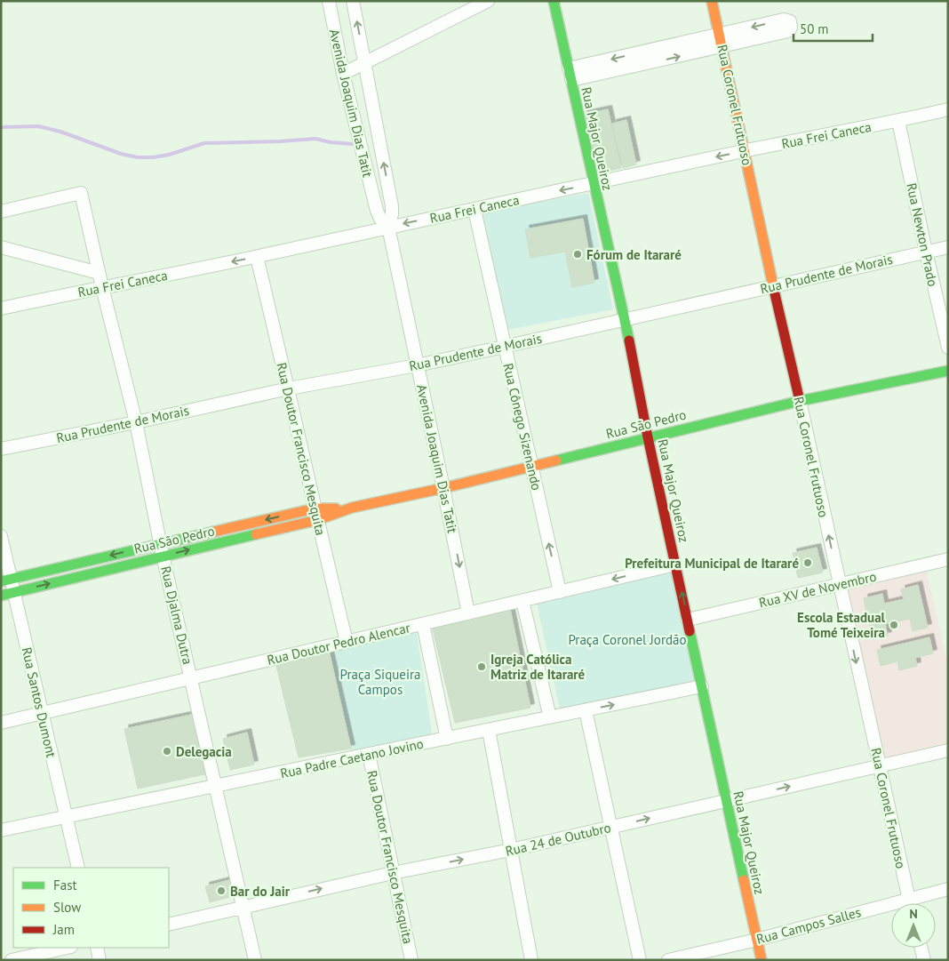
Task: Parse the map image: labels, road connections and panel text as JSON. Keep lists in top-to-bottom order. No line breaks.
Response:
{"streets":{"street":["Avenida Joaquim Dias Tatit","Rua Coronel Frutuoso","Rua Frei Caneca","Rua Major Queiroz","Rua Newton Prado","Rua Prudente de Morais","Rua São Pedro","Rua Cônego Sizenando","Rua Doutor Francisco Mesquita","Rua XV de Novembro","Rua Djalma Dutra","Rua Doutor Pedro Alencar","Rua Santos Dumont","Rua Padre Caetano Jovino","Rua 24 de Outubro","Rua Campos Salles"]},"crossings":[["Avenida Joaquim Dias Tatit","Rua Frei Caneca"],["Avenida Joaquim Dias Tatit","Rua Prudente de Morais"],["Avenida Joaquim Dias Tatit","Rua São Pedro"],["Avenida Joaquim Dias Tatit","Rua Doutor Pedro Alencar"],["Rua Coronel Frutuoso","Rua Frei Caneca"],["Rua Coronel Frutuoso","Rua Prudente de Morais"],["Rua Coronel Frutuoso","Rua São Pedro"],["Rua Coronel Frutuoso","Rua XV de Novembro"],["Rua Coronel Frutuoso","Rua 24 de Outubro"],["Rua Coronel Frutuoso","Rua Campos Salles"],["Rua Frei Caneca","Rua Major Queiroz"],["Rua Frei Caneca","Rua Newton Prado"],["Rua Frei Caneca","Rua Cônego Sizenando"],["Rua Frei Caneca","Rua Doutor Francisco Mesquita"],["Rua Frei Caneca","Rua Djalma Dutra"],["Rua Major Queiroz","Rua Prudente de Morais"],["Rua Major Queiroz","Rua São Pedro"],["Rua Major Queiroz","Rua XV de Novembro"],["Rua Major Queiroz","Rua Doutor Pedro Alencar"],["Rua Major Queiroz","Rua Padre Caetano Jovino"],["Rua Major Queiroz","Rua 24 de Outubro"],["Rua Major Queiroz","Rua Campos Salles"],["Rua Newton Prado","Rua Prudente de Morais"],["Rua Prudente de Morais","Rua Cônego Sizenando"],["Rua Prudente de Morais","Rua Doutor Francisco Mesquita"],["Rua Prudente de Morais","Rua Djalma Dutra"],["Rua São Pedro","Rua Cônego Sizenando"],["Rua São Pedro","Rua Doutor Francisco Mesquita"],["Rua São Pedro","Rua Djalma Dutra"],["Rua São Pedro","Rua Santos Dumont"],["Rua Cônego Sizenando","Rua Doutor Pedro Alencar"],["Rua Doutor Francisco Mesquita","Rua Doutor Pedro Alencar"],["Rua Doutor Francisco Mesquita","Rua Padre Caetano Jovino"],["Rua Doutor Francisco Mesquita","Rua 24 de Outubro"],["Rua Djalma Dutra","Rua Doutor Pedro Alencar"],["Rua Djalma Dutra","Rua Padre Caetano Jovino"],["Rua Djalma Dutra","Rua 24 de Outubro"],["Rua Doutor Pedro Alencar","Rua Santos Dumont"],["Rua Santos Dumont","Rua Padre Caetano Jovino"]],"one_way":["Rua Frei Caneca","Rua 24 de Outubro"],"parks":["Praça Coronel Jordão","Praça Siqueira Campos"],"places":["Fórum de Itararé","Prefeitura Municipal de Itararé","Escola Estadual Tomé Teixeira","Igreja Católica Matriz de Itararé","Delegacia","Bar do Jair"],"legend":["Fast","Slow","Jam"],"scale_bar":"50 m","north":"top"}
